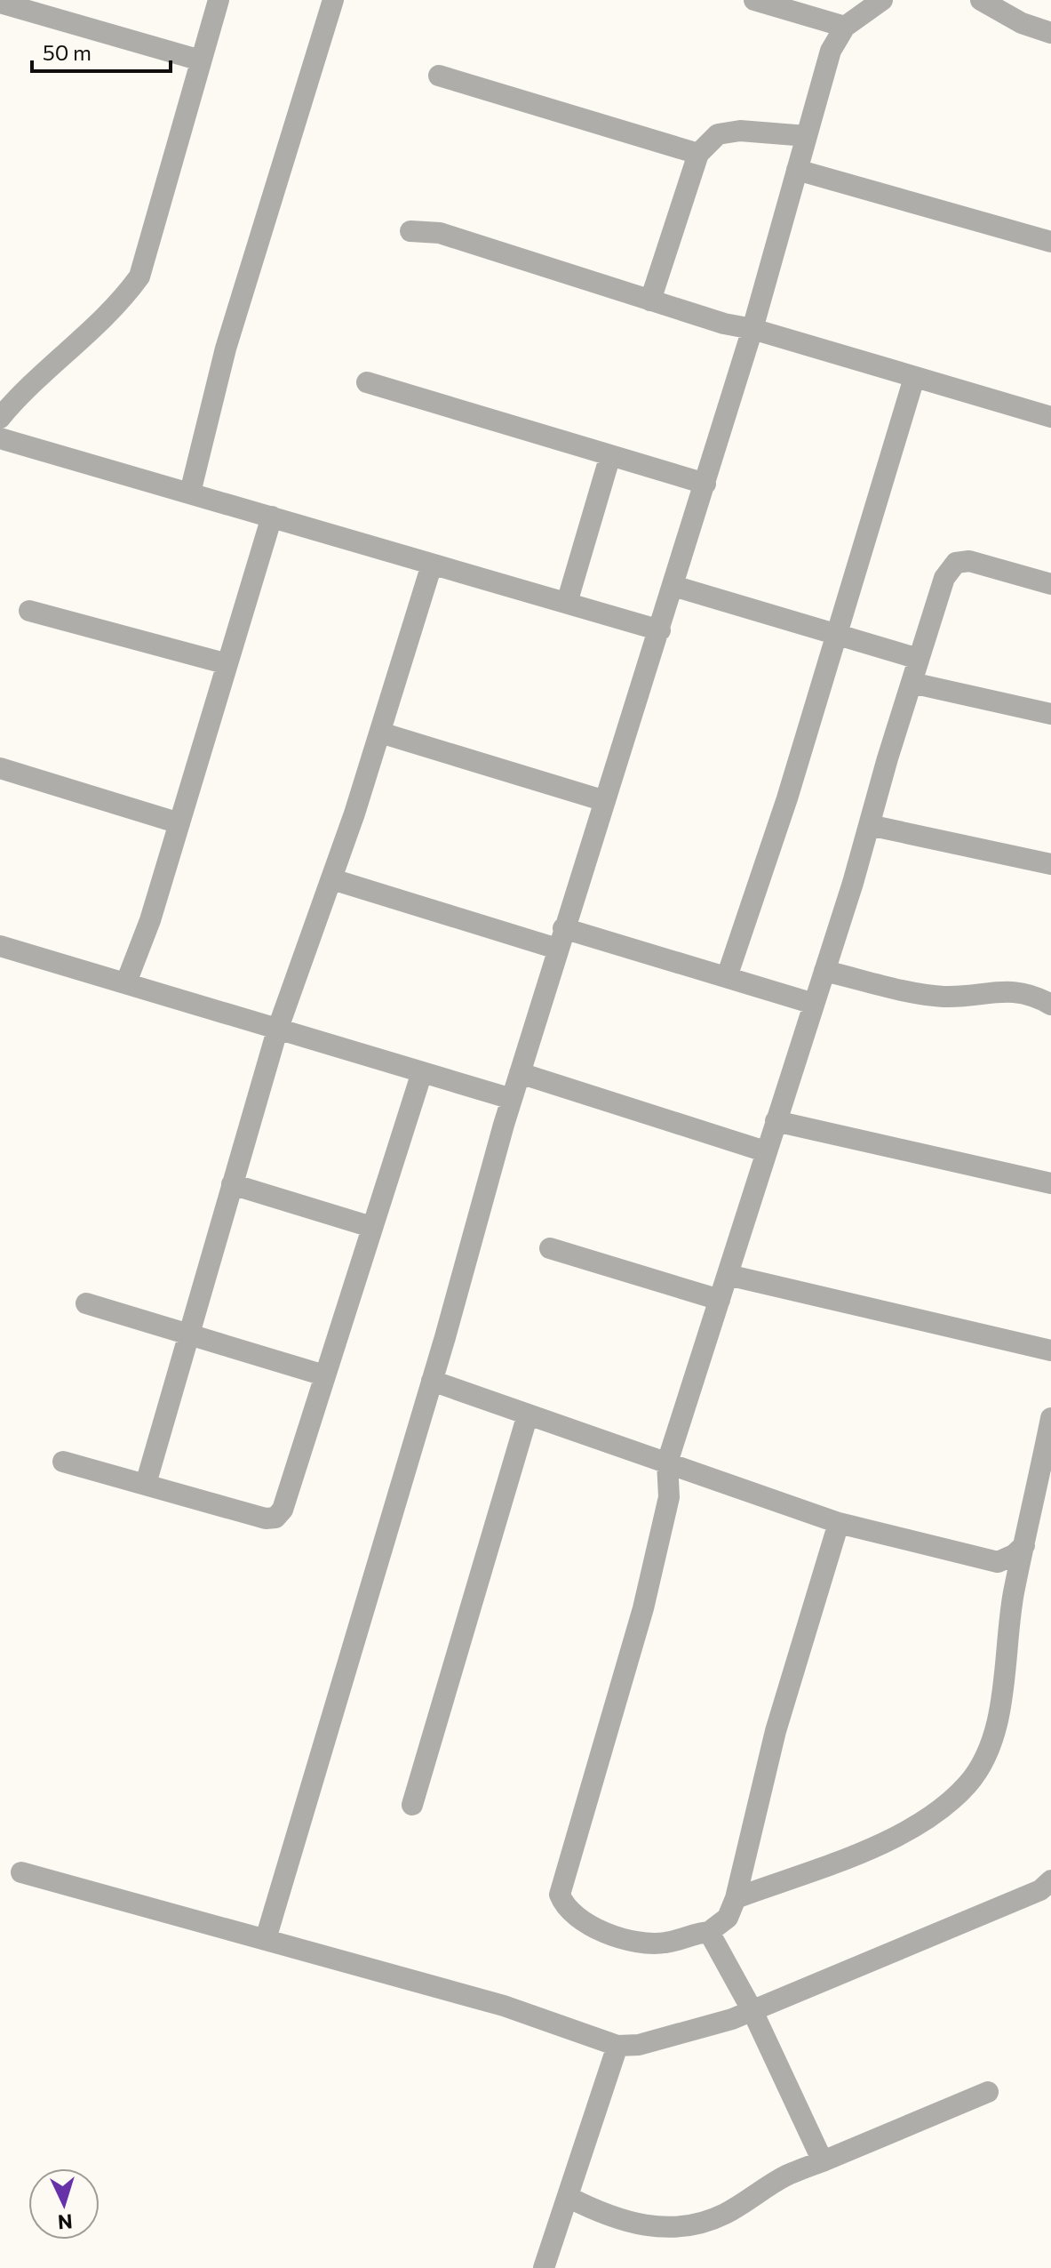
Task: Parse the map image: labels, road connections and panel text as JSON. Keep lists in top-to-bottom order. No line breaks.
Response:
{"scale_bar":"50 m","north":"bottom"}
